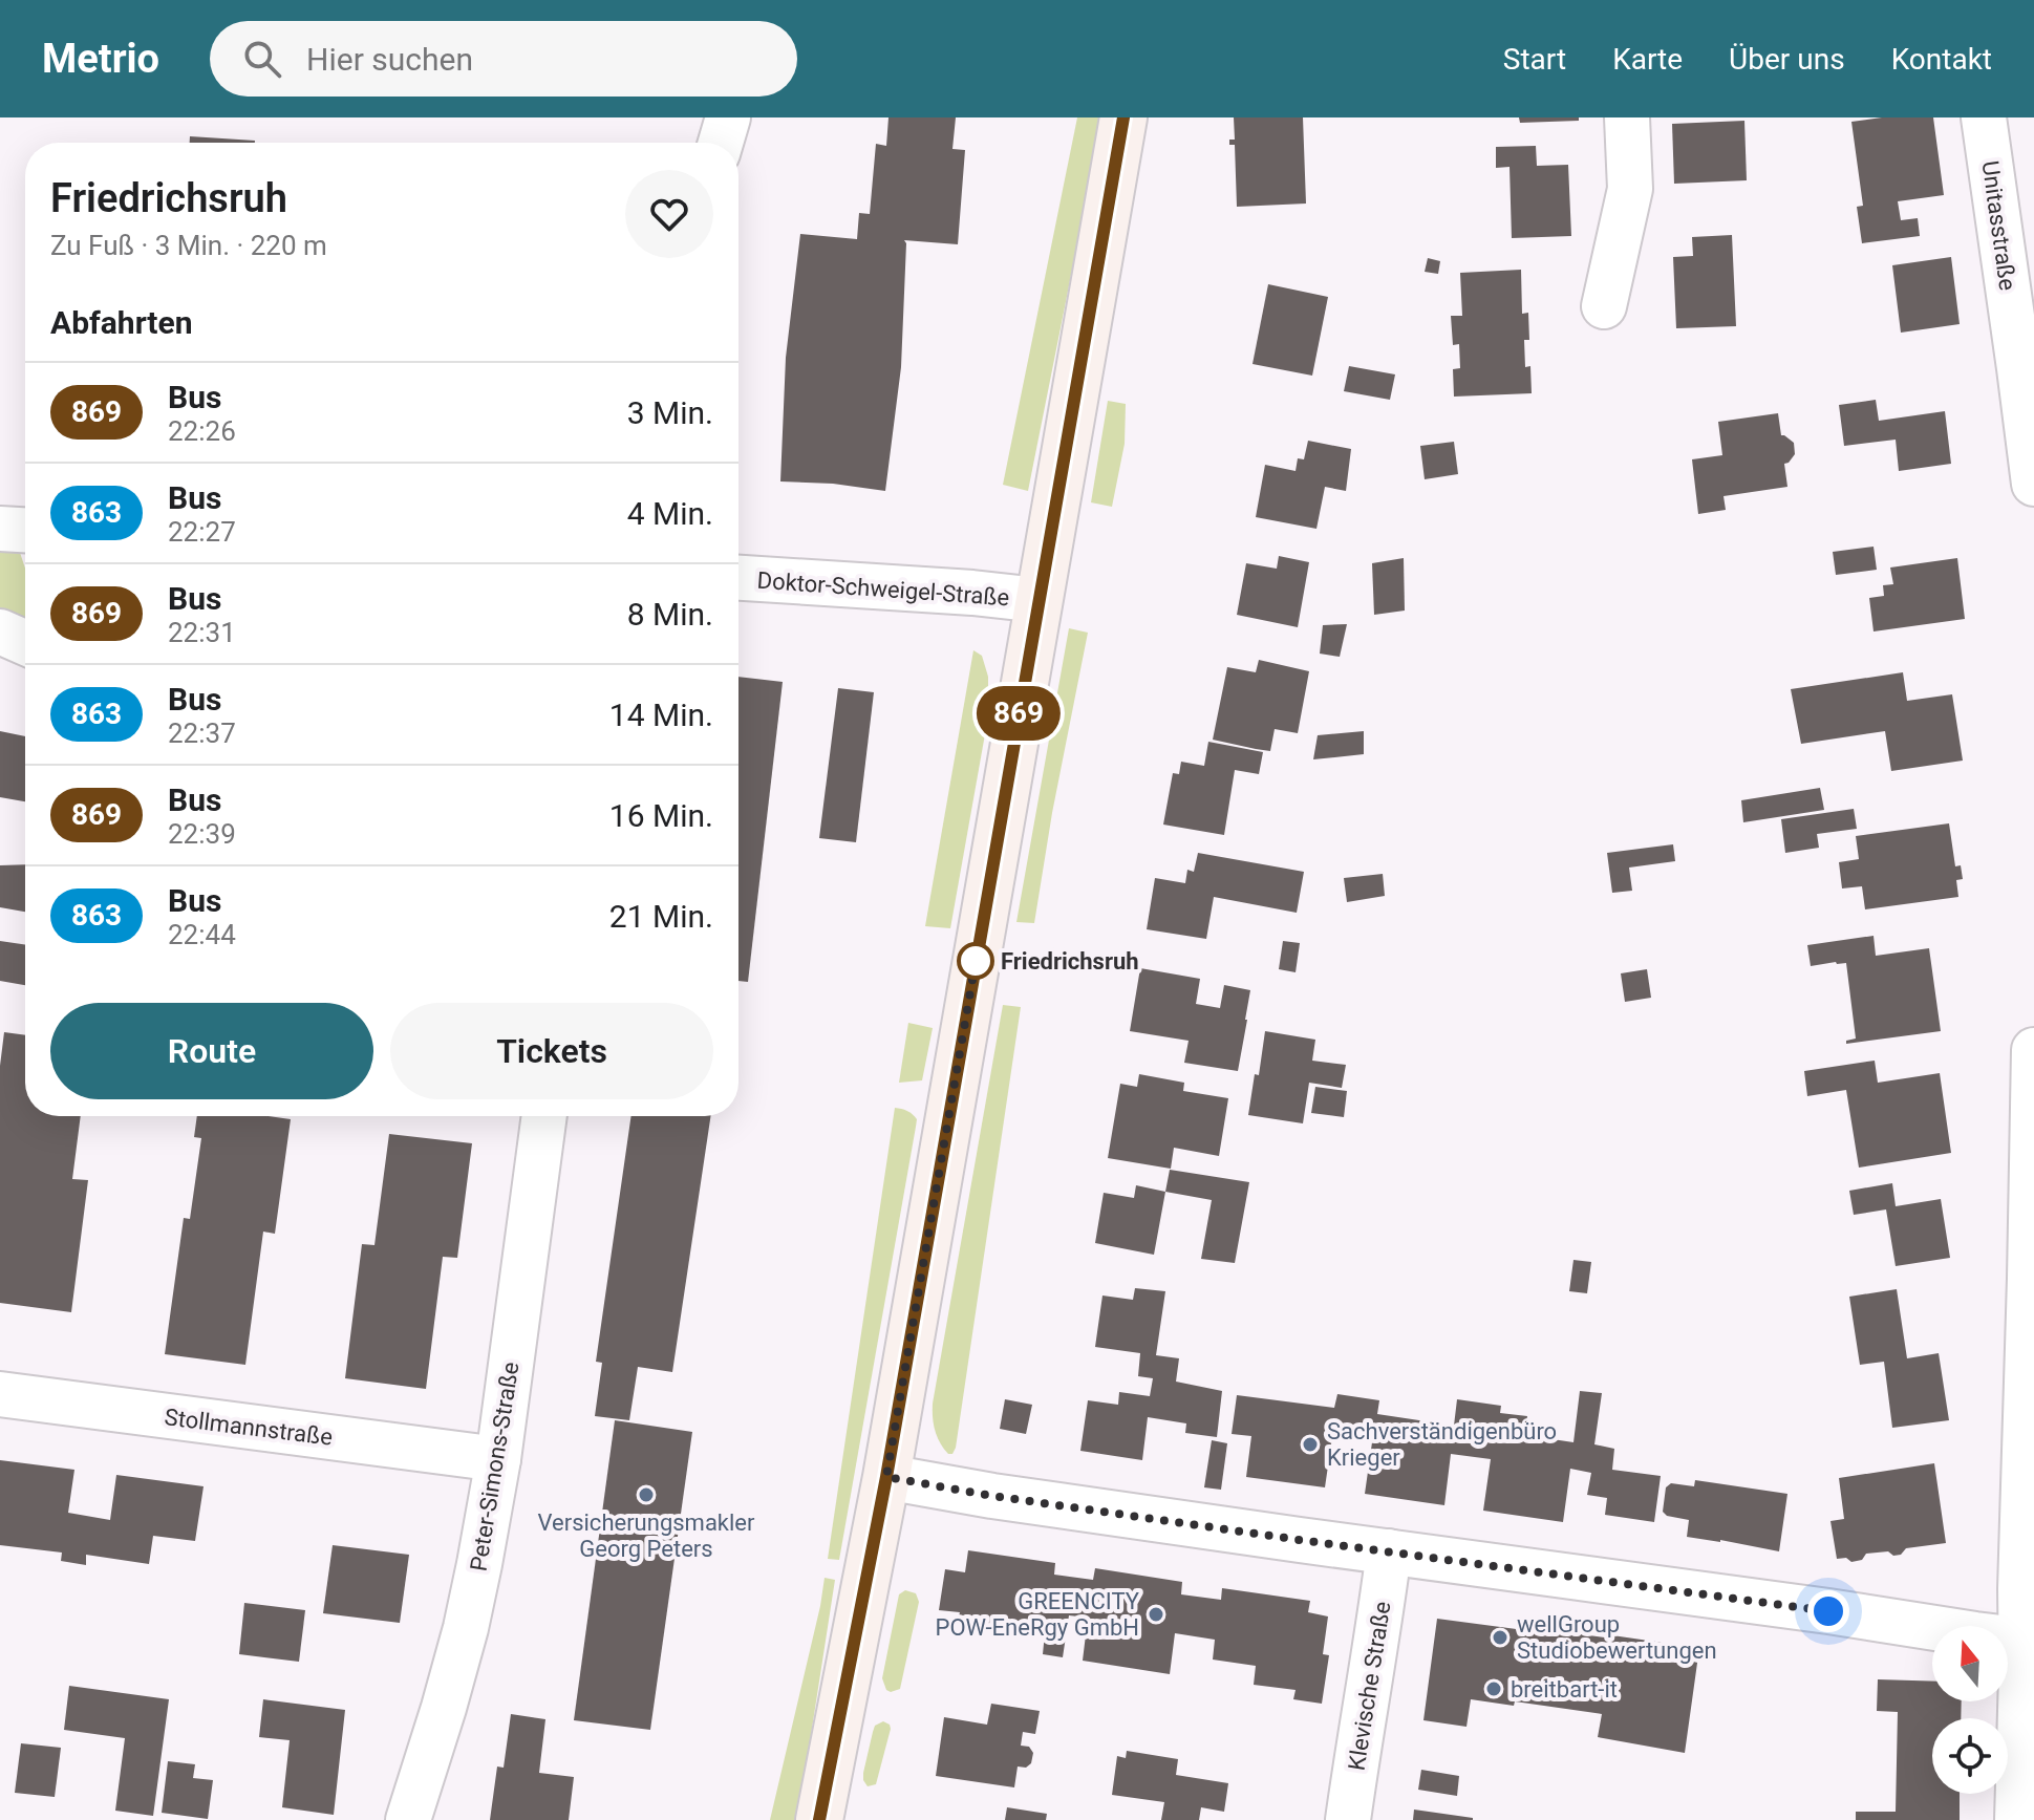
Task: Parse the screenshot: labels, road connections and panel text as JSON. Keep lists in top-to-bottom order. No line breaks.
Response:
{"streets":{"street":["Unitasstraße","Doktor-Schweigel-Straße","Stollmannstraße","Peter-Simons-Straße","Klevische Straße"]},"crossings":[["Stollmannstraße","Peter-Simons-Straße"]],"places":["Friedrichsruh","Sachverständigenbüro Krieger","Versicherungsmakler Georg Peters","GREENCITY POW-EneRgy GmbH","wellGroup Studiobewertungen","breitbart-it"],"lines":["bus line 869"],"north":"top","page":{"header":"Metrio","search":"Hier suchen","nav":["Start","Karte","Über uns","Kontakt"],"on_map":"869","heading":[["Friedrichsruh","Zu Fuß · 3 Min. · 220 m"],"Abfahrten"],"list":[{"mark":"869","name":"Bus","note":"22:26","value":"3 Min."},{"mark":"863","name":"Bus","note":"22:27","value":"4 Min."},{"mark":"869","name":"Bus","note":"22:31","value":"8 Min."},{"mark":"863","name":"Bus","note":"22:37","value":"14 Min."},{"mark":"869","name":"Bus","note":"22:39","value":"16 Min."},{"mark":"863","name":"Bus","note":"22:44","value":"21 Min."}],"buttons":["Route","Tickets"]}}
